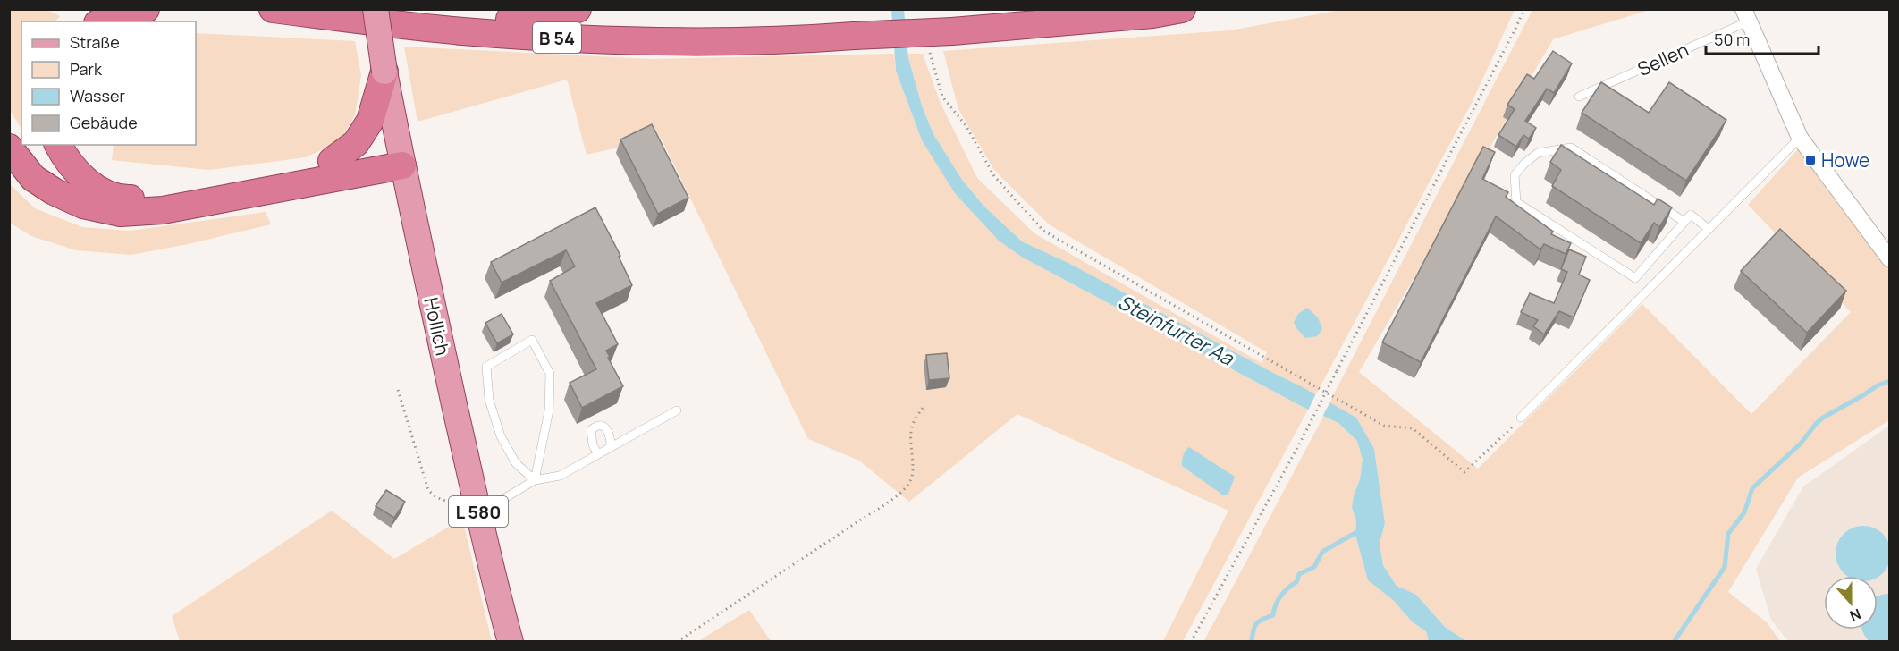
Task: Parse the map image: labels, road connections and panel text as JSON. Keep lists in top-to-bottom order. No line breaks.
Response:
{"streets":{"highway":["B 54"],"main road":["Hollich","L 580"],"lane":["Sellen"]},"water":["Steinfurter Aa"],"places":{"transit":["Howe"]},"legend":["Straße","Park","Wasser","Gebäude"],"scale_bar":"50 m","north":"bottom"}
